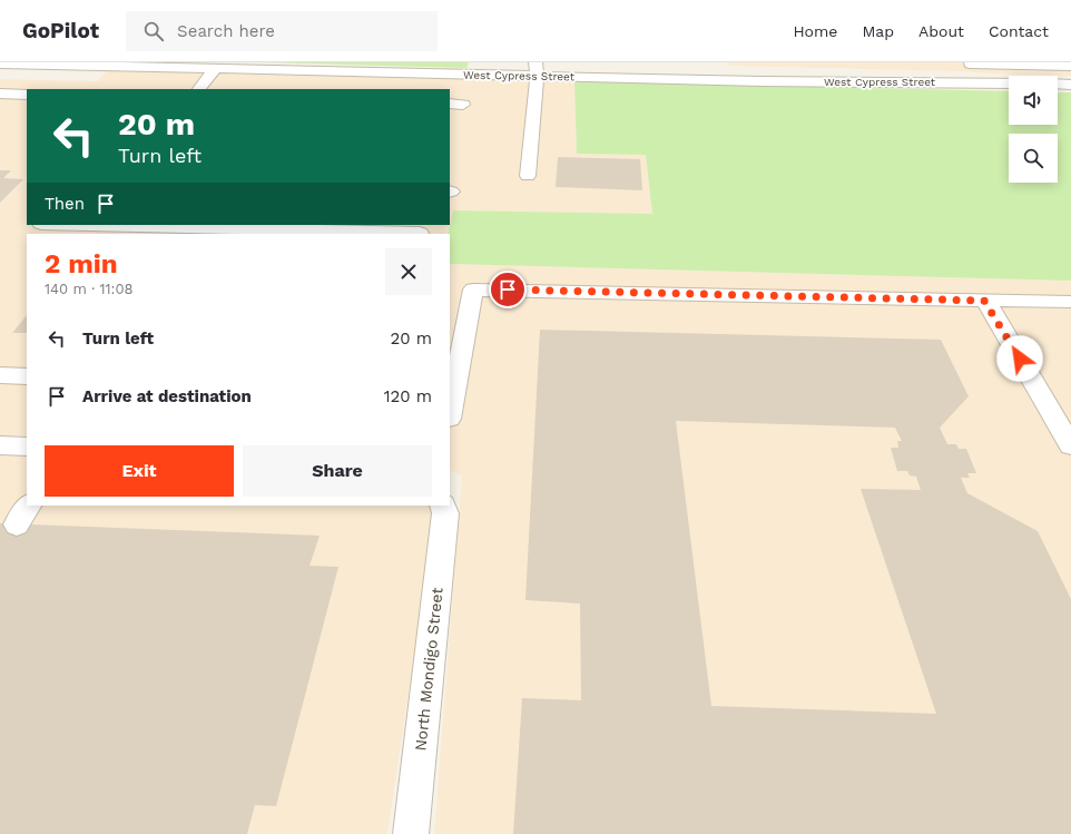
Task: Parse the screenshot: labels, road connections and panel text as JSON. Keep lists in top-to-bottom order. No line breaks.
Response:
{"streets":{"street":["West Cypress Street","North Mondigo Street"]},"page":{"header":"GoPilot","search":"Search here","nav":["Home","Map","About","Contact"],"turn":["20 m","Turn left"],"then":"Then","heading":["2 min","140 m · 11:08"],"list":[{"name":"Turn left","value":"20 m"},{"name":"Arrive at destination","value":"120 m"}],"buttons":["Exit","Share"]}}
